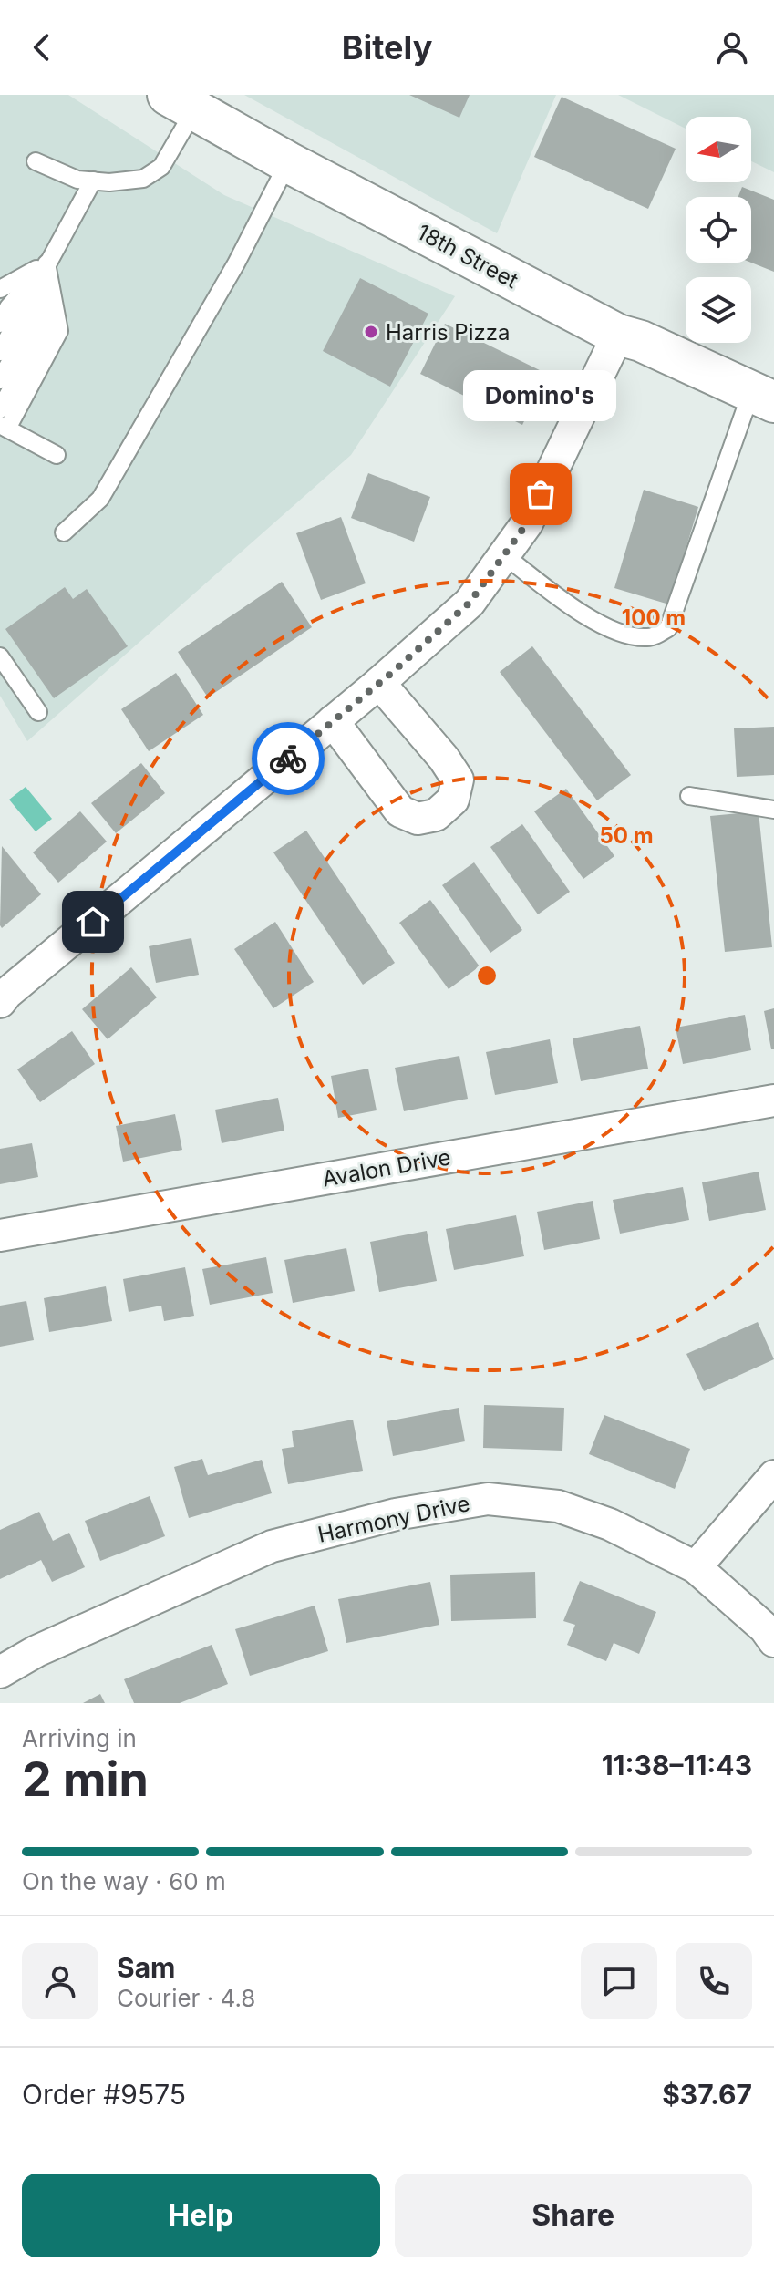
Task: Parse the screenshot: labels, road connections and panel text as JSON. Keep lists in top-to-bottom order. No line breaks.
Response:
{"streets":{"street":["18th Street","Avalon Drive","Harmony Drive"]},"places":["Harris Pizza","Domino's"],"north":"left","page":{"header":"Bitely","bubble":"Domino's","heading":["2 min","Arriving in","11:38–11:43"],"panel":["Sam","Courier · 4.8","Order #9575","$37.67"],"bar":"On the way · 60 m","buttons":["Help","Share"]},"rings":["100 m","50 m"]}
